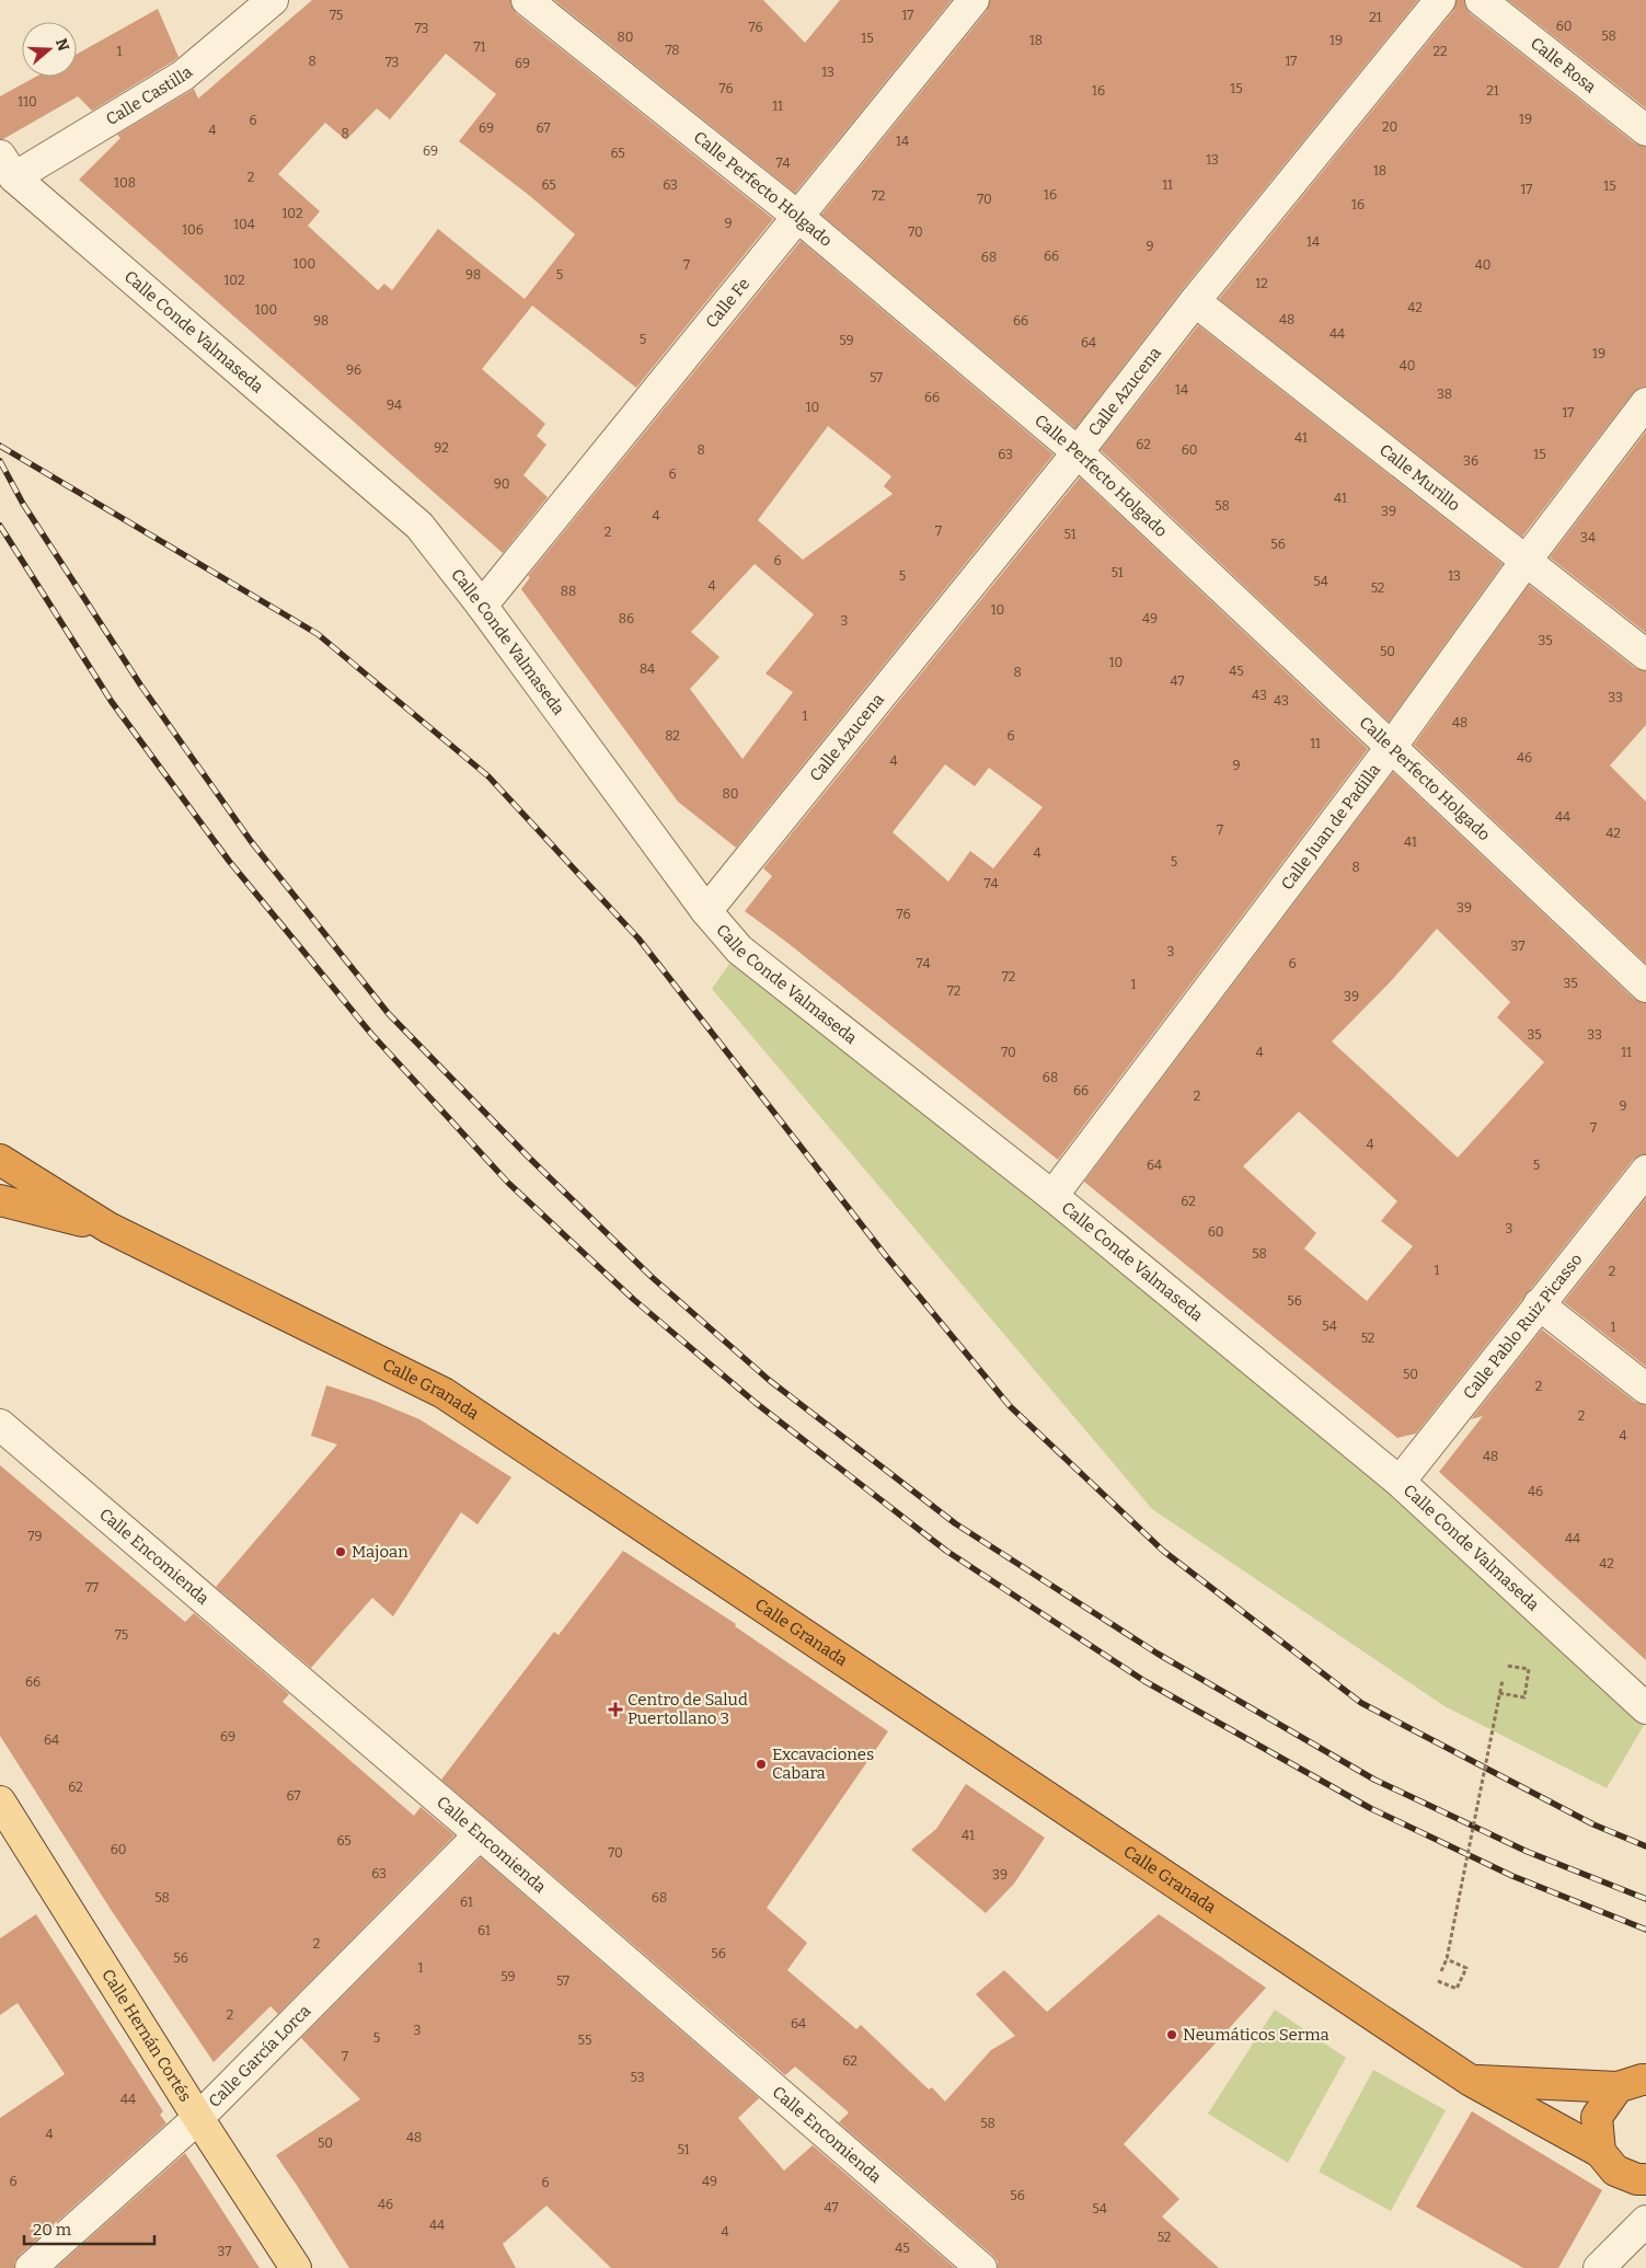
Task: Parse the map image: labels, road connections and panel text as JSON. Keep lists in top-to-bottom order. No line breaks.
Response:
{"streets":{"highway":["Calle Granada"],"main road":["Calle Hernán Cortés"],"street":["Calle Rosa","Calle Castilla","Calle Perfecto Holgado","Calle Fe","Calle Conde Valmaseda","Calle Azucena","Calle Murillo","Calle Juan de Padilla","Calle Pablo Ruiz Picasso","Calle Encomienda","Calle García Lorca"]},"crossings":[["Calle Castilla","Calle Conde Valmaseda"],["Calle Perfecto Holgado","Calle Fe"],["Calle Perfecto Holgado","Calle Azucena"],["Calle Perfecto Holgado","Calle Juan de Padilla"],["Calle Fe","Calle Conde Valmaseda"],["Calle Conde Valmaseda","Calle Azucena"],["Calle Conde Valmaseda","Calle Juan de Padilla"],["Calle Conde Valmaseda","Calle Pablo Ruiz Picasso"],["Calle Azucena","Calle Murillo"],["Calle Murillo","Calle Juan de Padilla"],["Calle Encomienda","Calle García Lorca"],["Calle Hernán Cortés","Calle García Lorca"]],"places":{"other":["Majoan","Excavaciones Cabara","Neumáticos Serma"],"health":["Centro de Salud Puertollano 3"]},"house_numbers":["75","17","21","60","76","73","58","80","15","18","19","71","78","1","22","8","17","73","69","13","76","15","16","21","110","11","19","6","20","69","67","4","8","14","69","65","13","74","18","2","108","65","63","11","15","17","16","72","70","16","102","9","104","106","70","14","9","66","68","100","7","40","98","5","102","12","42","100","48","98","66","44","5","59","64","19","40","96","57","14","38","66","94","10","17","41","62","92","8","60","63","15","36","6","90","41","58","39","4","7","2","51","34","56","6","51","5","13","54","4","52","88","10","86","49","3","35","50","10","84","45","8","47","43","33","43","1","48","82","6","11","46","4","9","80","44","7","42","41","4","5","8","74","39","76","37","3","74","6","72","35","1","72","39","35","33","70","4","11","68","66","2","9","7","4","64","5","62","3","60","58","1","2","56","54","1","52","50","2","2","4","48","46","79","44","42","77","75","66","69","64","62","67","41","65","60","70","63","39","58","68","61","61","2","56","56","1","59","57","2","64","3","5","55","7","62","53","44","58","4","48","50","51","6","49","6","56","46","47","54","44","4","52","45","37"],"scale_bar":"20 m","north":"right"}
